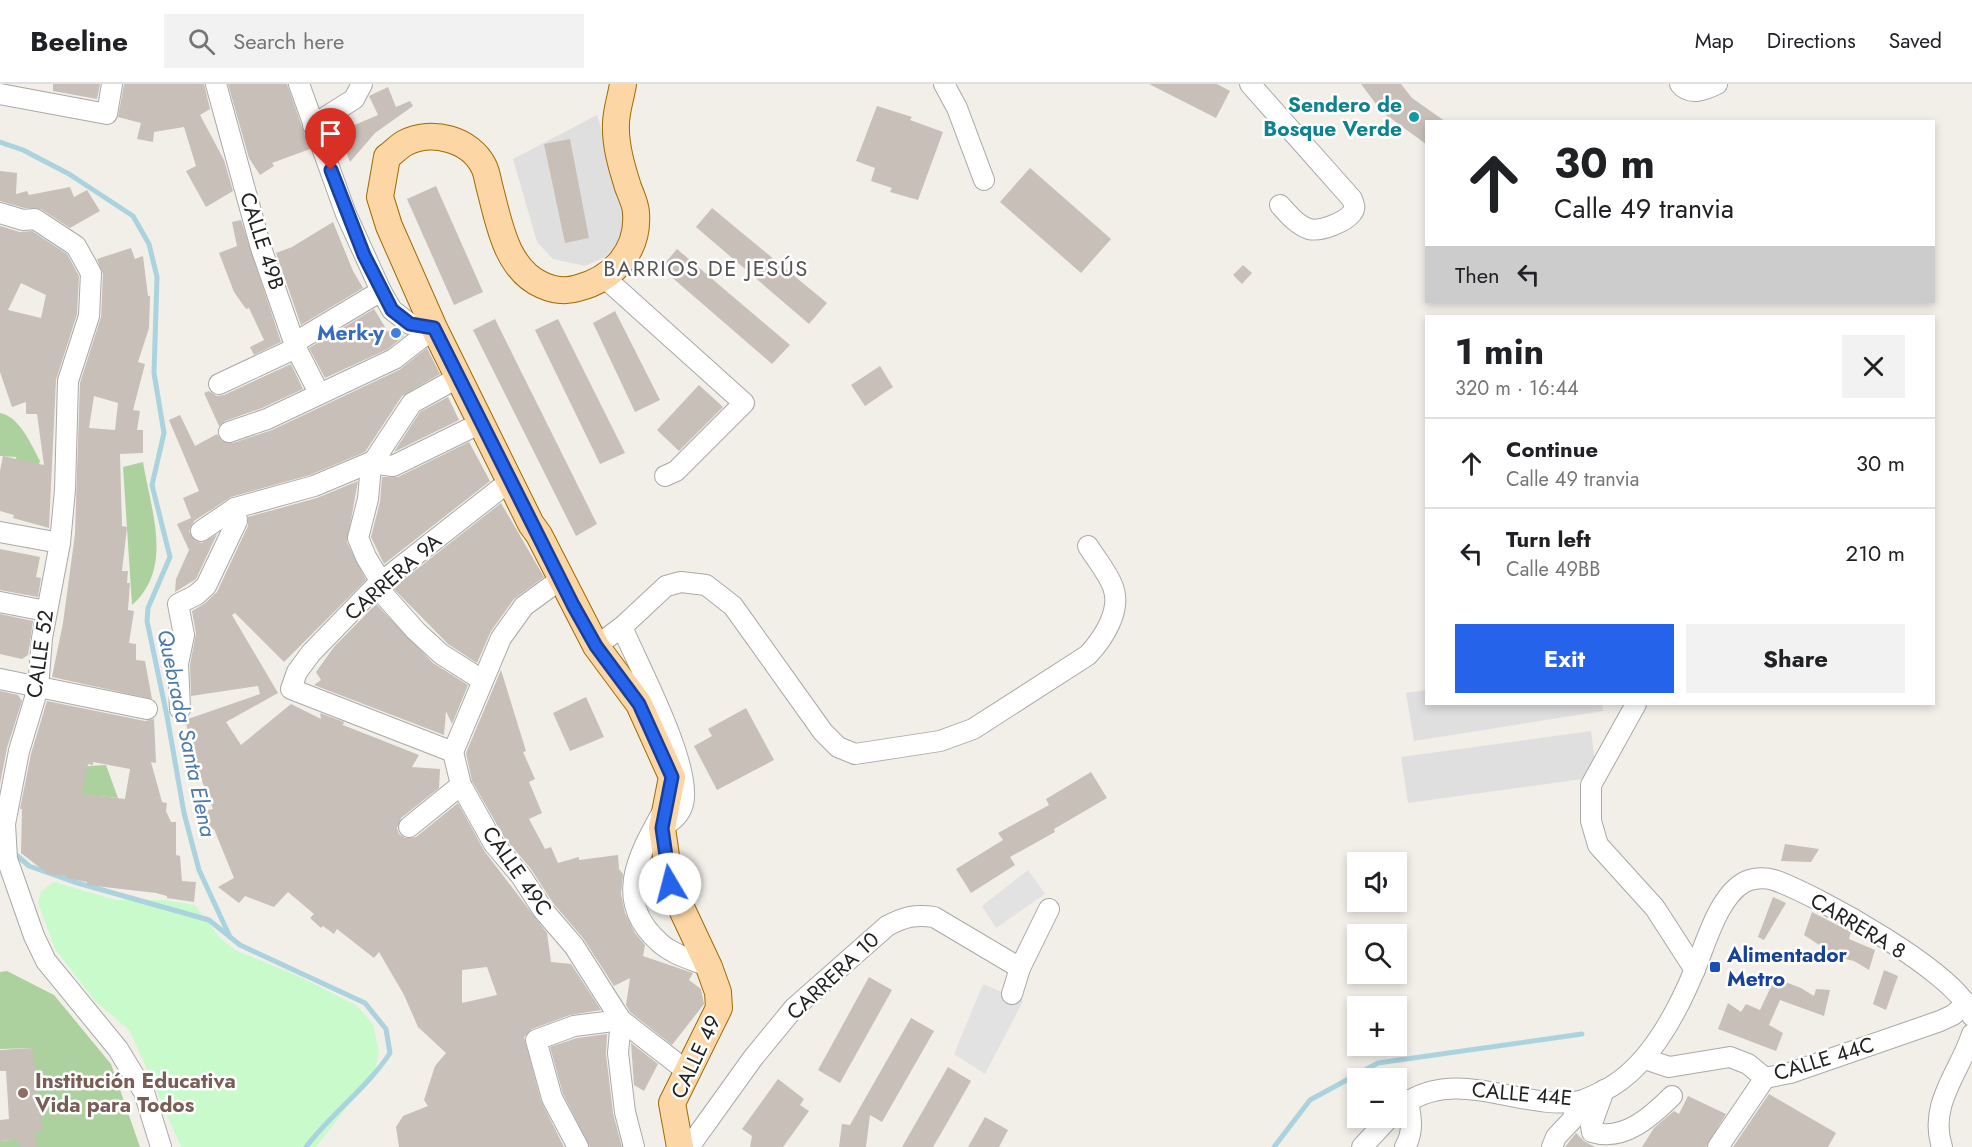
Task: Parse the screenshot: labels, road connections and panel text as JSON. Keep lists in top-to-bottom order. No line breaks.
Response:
{"streets":{"main road":["CALLE 49"],"street":["CALLE 49B","CARRERA 9A","CALLE 52","CALLE 49C","CARRERA 8","CARRERA 10","CALLE 44C","CALLE 44E"]},"crossings":[["CARRERA 9A","CALLE 49C"],["CARRERA 9A","CALLE 49"],["CARRERA 8","CALLE 44C"],["CARRERA 8","CALLE 44E"],["CALLE 44C","CALLE 44E"]],"districts":["BARRIOS DE JESÚS"],"water":["Quebrada Santa Elena"],"places":{"other":["Sendero de Bosque Verde","Merk-y","Institución Educativa Vida para Todos"],"transit":["Alimentador Metro"]},"page":{"header":"Beeline","search":"Search here","nav":["Map","Directions","Saved"],"turn":["30 m","Calle 49 tranvia"],"then":"Then","heading":["1 min","320 m · 16:44"],"list":[{"name":"Continue","note":"Calle 49 tranvia","value":"30 m"},{"name":"Turn left","note":"Calle 49BB","value":"210 m"}],"buttons":["Exit","Share"],"map_buttons":["+","−"]}}
